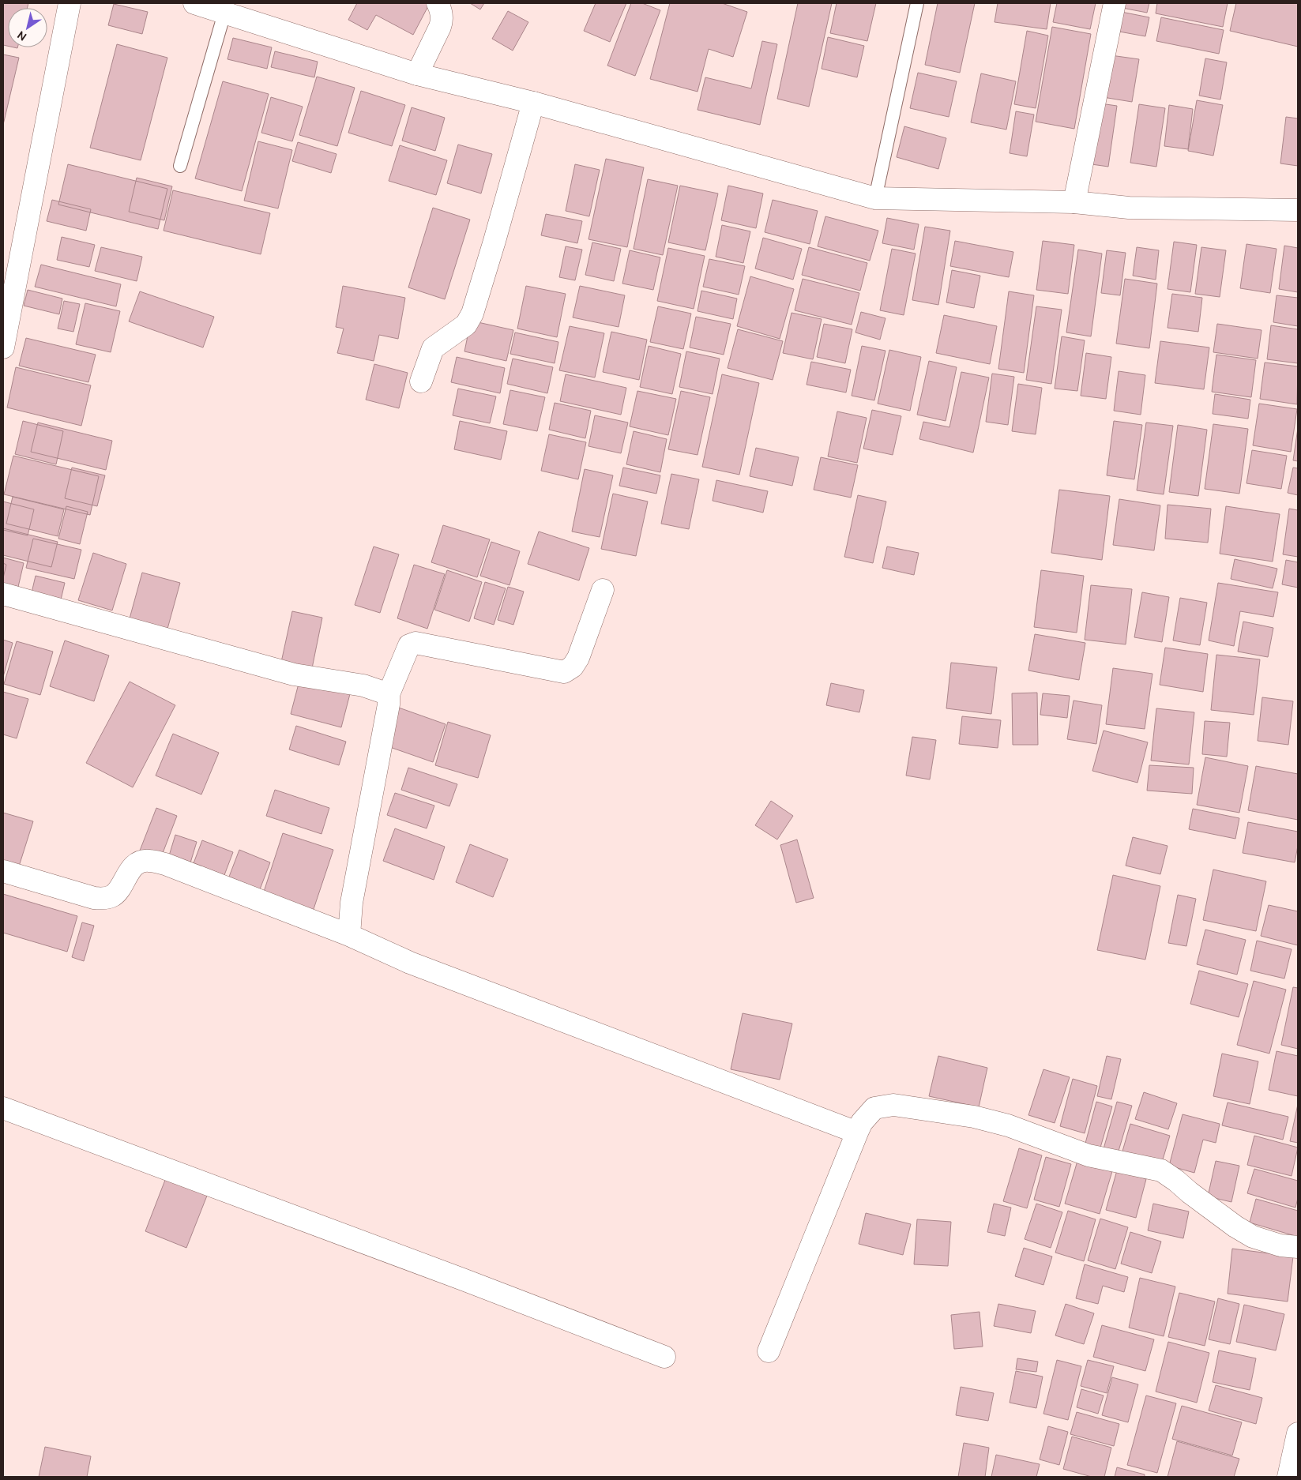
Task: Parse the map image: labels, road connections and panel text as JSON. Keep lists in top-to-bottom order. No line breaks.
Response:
{"north":"bottom left"}
